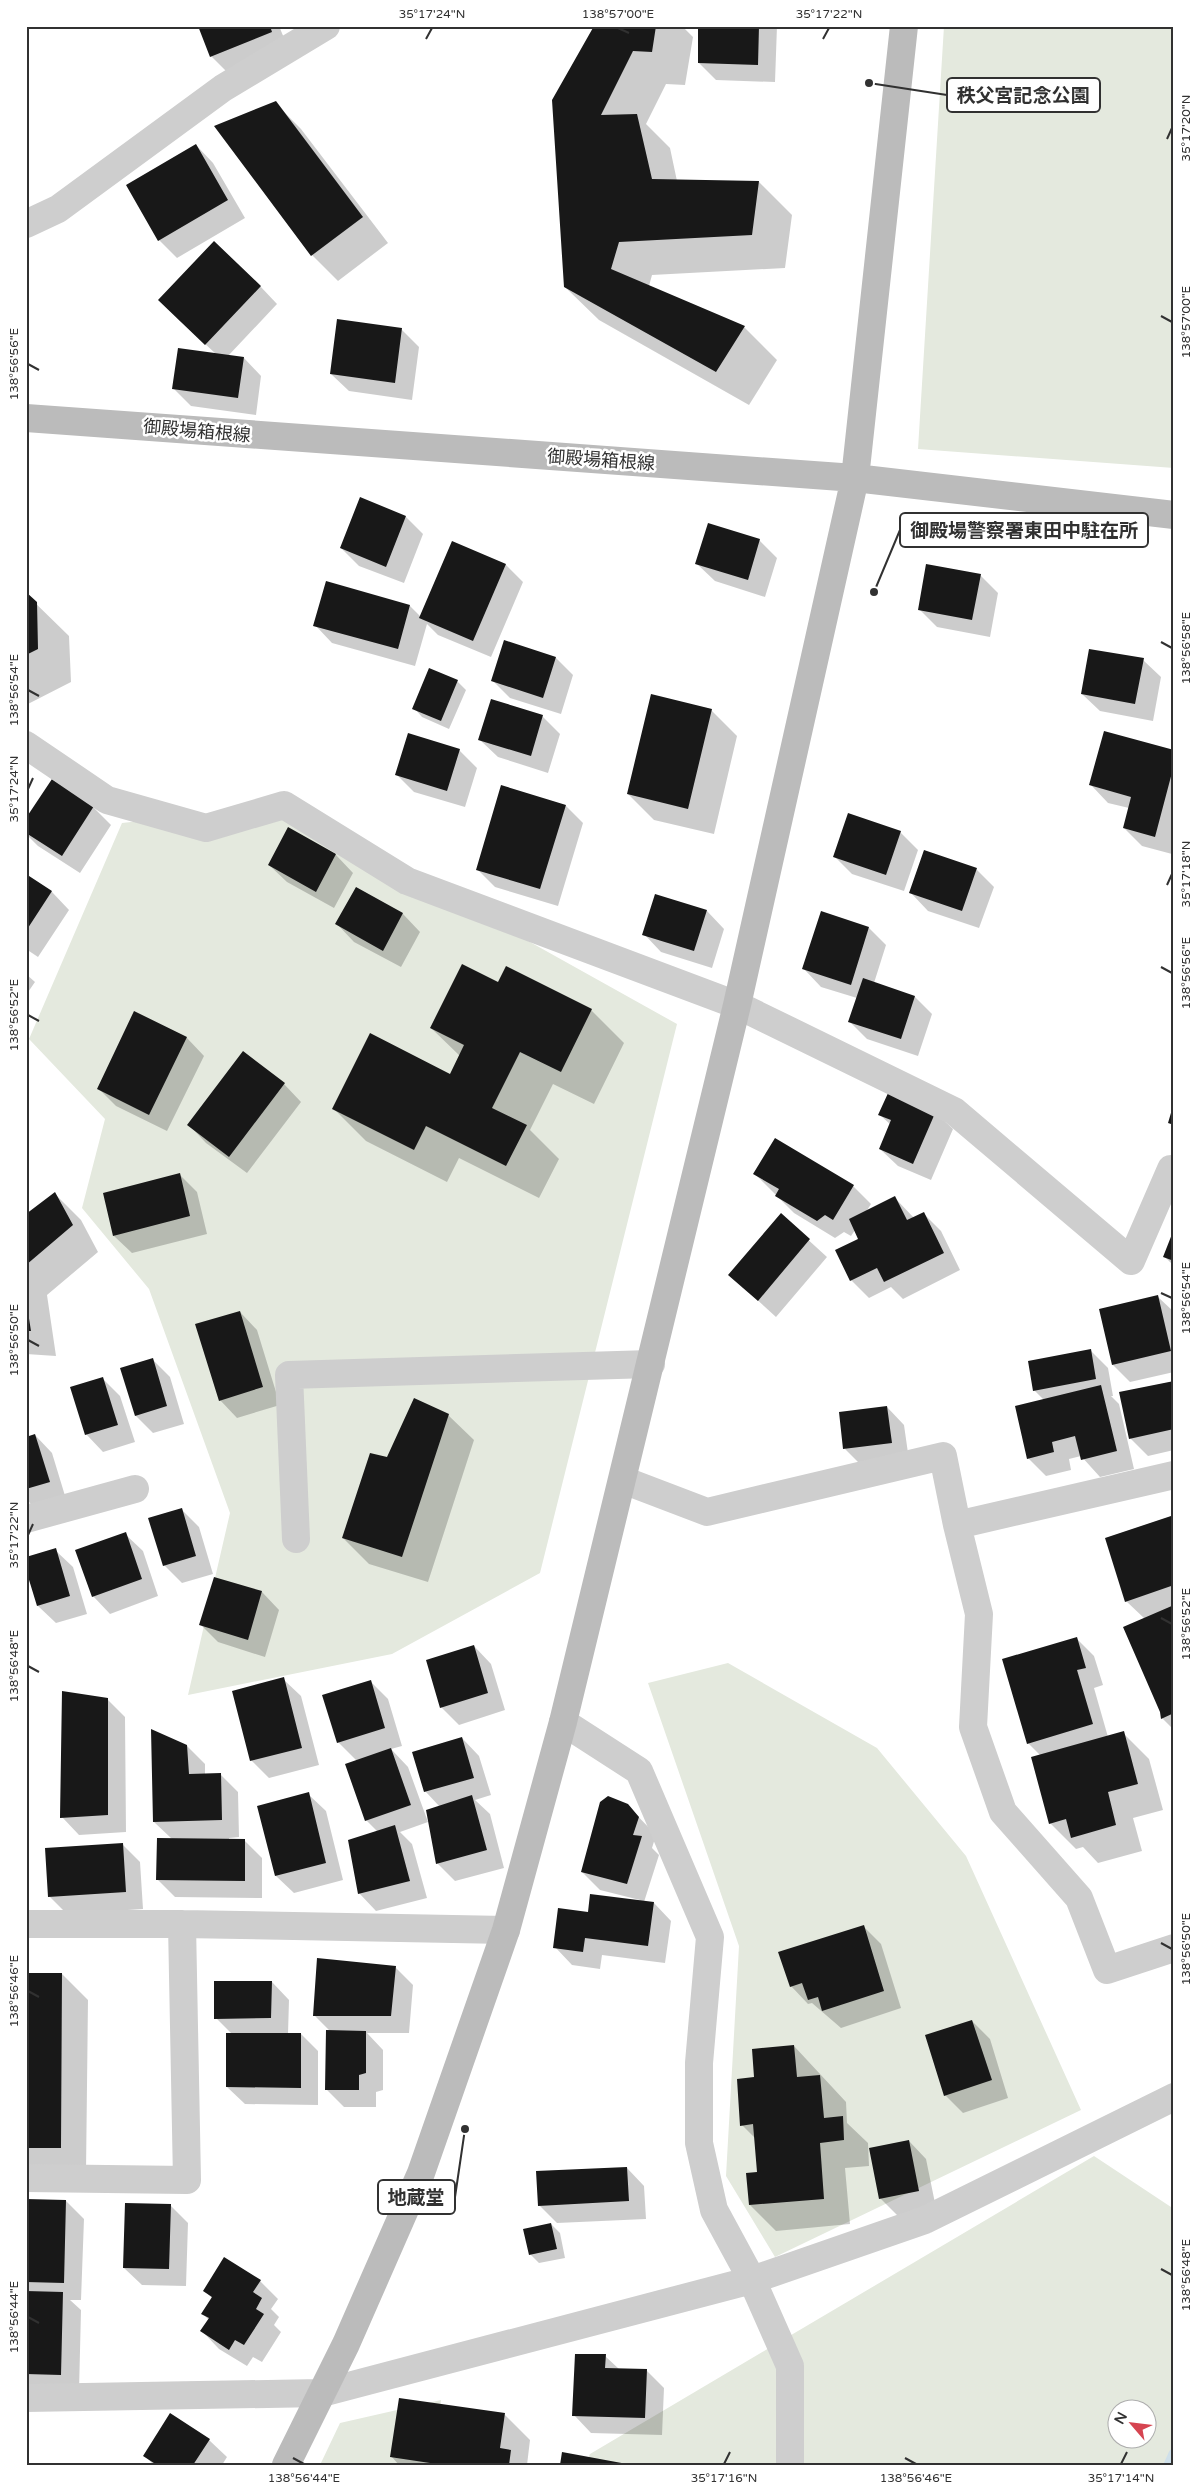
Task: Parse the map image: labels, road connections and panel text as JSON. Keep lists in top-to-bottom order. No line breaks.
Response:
{"streets":{"street":["御殿場箱根線"]},"places":["秩父宮記念公園","御殿場警察署東田中駐在所","地蔵堂"],"north":"top left","coordinates":["35°17'24\"N","138°57'00\"E","35°17'22\"N","35°17'20\"N","138°56'56\"E","138°56'58\"E","138°56'54\"E","35°17'18\"N","138°56'52\"E","138°56'50\"E","138°56'48\"E","138°56'46\"E","138°56'44\"E","35°17'16\"N","35°17'14\"N"]}
